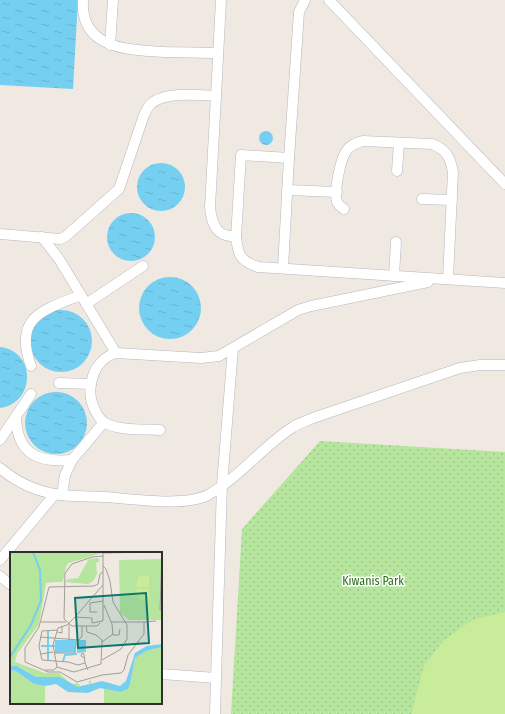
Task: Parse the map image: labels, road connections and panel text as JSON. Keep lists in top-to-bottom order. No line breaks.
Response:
{"parks":["Kiwanis Park"]}
